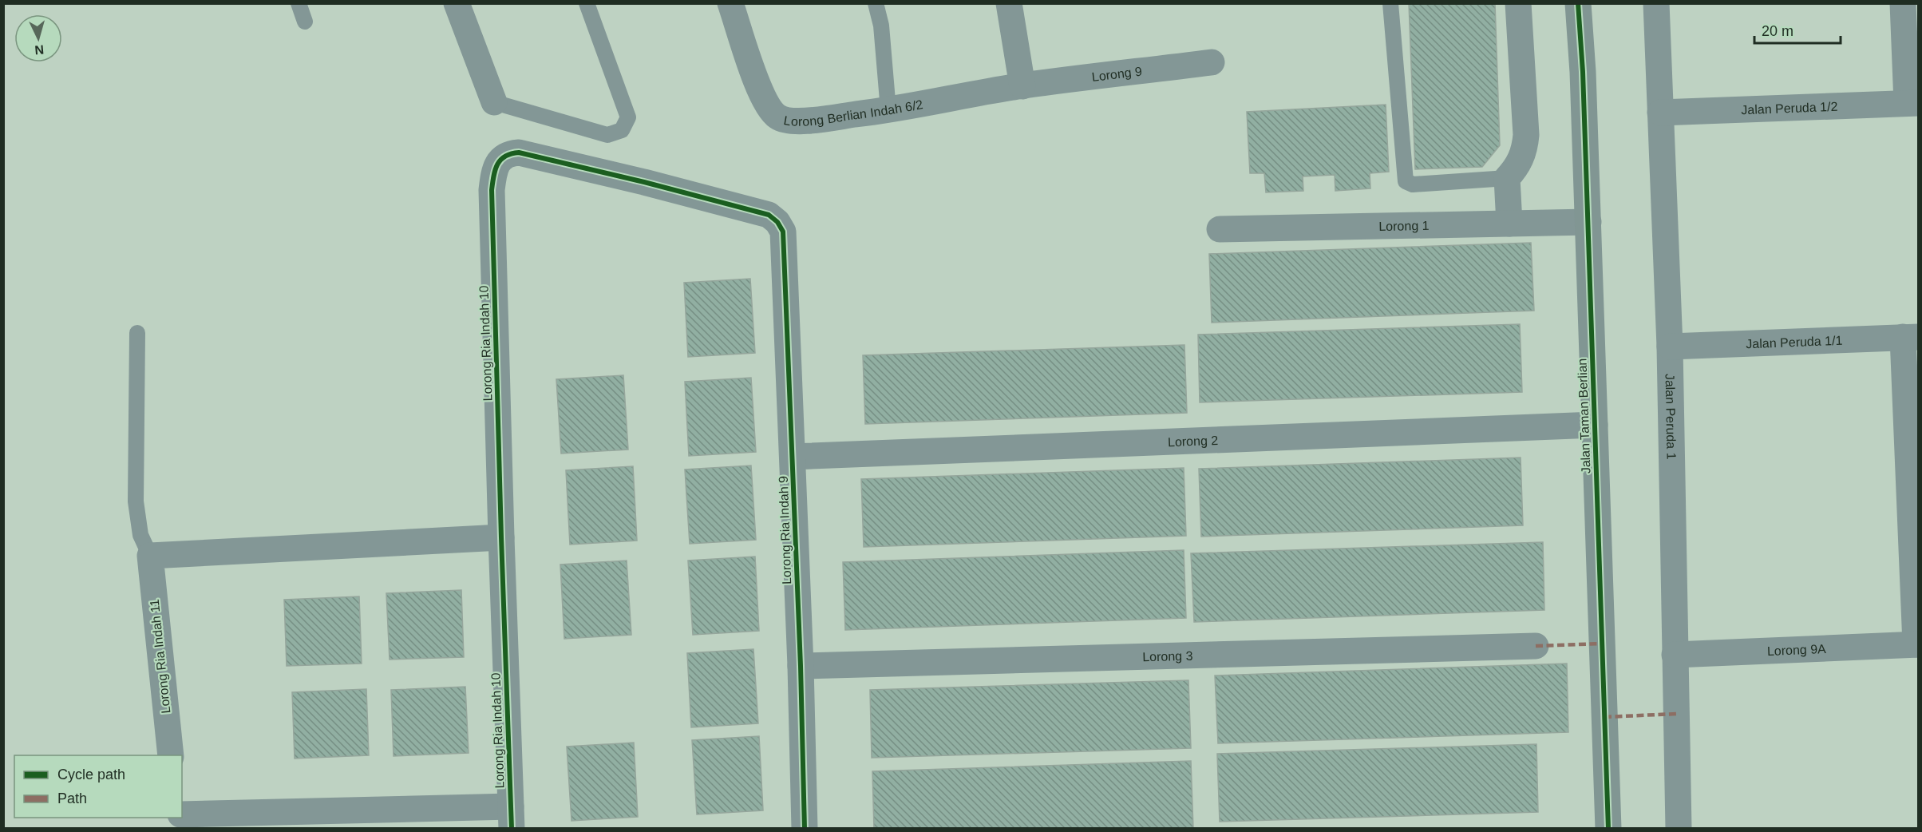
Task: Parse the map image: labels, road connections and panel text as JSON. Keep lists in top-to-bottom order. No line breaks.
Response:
{"streets":{"street":["Lorong 9","Jalan Peruda 1/2","Lorong Berlian Indah 6/2","Lorong 1","Jalan Peruda 1/1","Lorong Ria Indah 10","Jalan Taman Berlian","Jalan Peruda 1","Lorong 2","Lorong Ria Indah 9","Lorong 9A","Lorong 3","Lorong Ria Indah 11"]},"crossings":[["Lorong 9","Lorong Berlian Indah 6/2"],["Jalan Peruda 1/2","Jalan Peruda 1"],["Lorong 1","Jalan Taman Berlian"],["Jalan Peruda 1/1","Jalan Peruda 1"],["Lorong Ria Indah 10","Lorong Ria Indah 9"],["Jalan Taman Berlian","Lorong 2"],["Jalan Peruda 1","Lorong 9A"],["Lorong 2","Lorong Ria Indah 9"],["Lorong Ria Indah 9","Lorong 3"]],"legend":["Cycle path","Path"],"scale_bar":"20 m","north":"bottom"}
